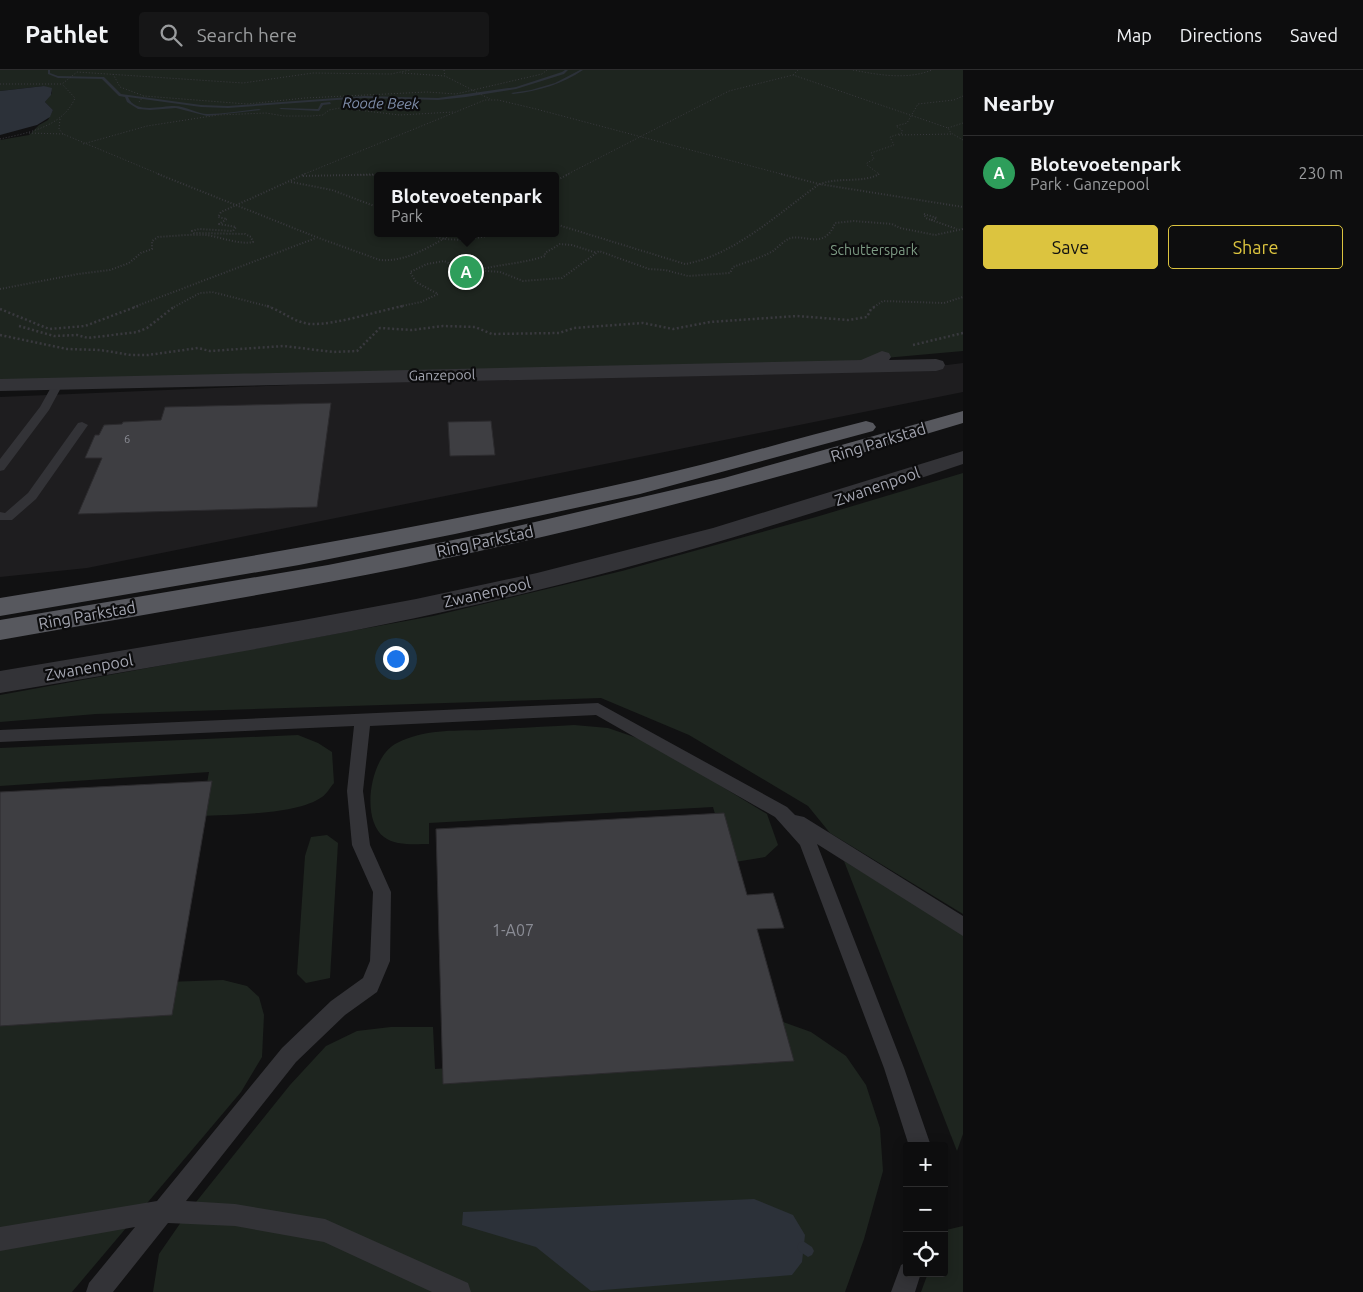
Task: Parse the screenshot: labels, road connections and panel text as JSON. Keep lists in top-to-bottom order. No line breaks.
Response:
{"streets":{"highway":["Ring Parkstad"],"street":["Ganzepool","Zwanenpool"]},"water":["Roode Beek"],"parks":["Schutterspark"],"house_numbers":["6","1-A07"],"page":{"header":"Pathlet","search":"Search here","nav":["Map","Directions","Saved"],"heading":"Nearby","list":[{"mark":"A","name":"Blotevoetenpark","note":"Park · Ganzepool","value":"230 m"}],"popup":["Blotevoetenpark","Park"],"buttons":["Save","Share"],"pins":"A","map_buttons":["+","−"]}}
